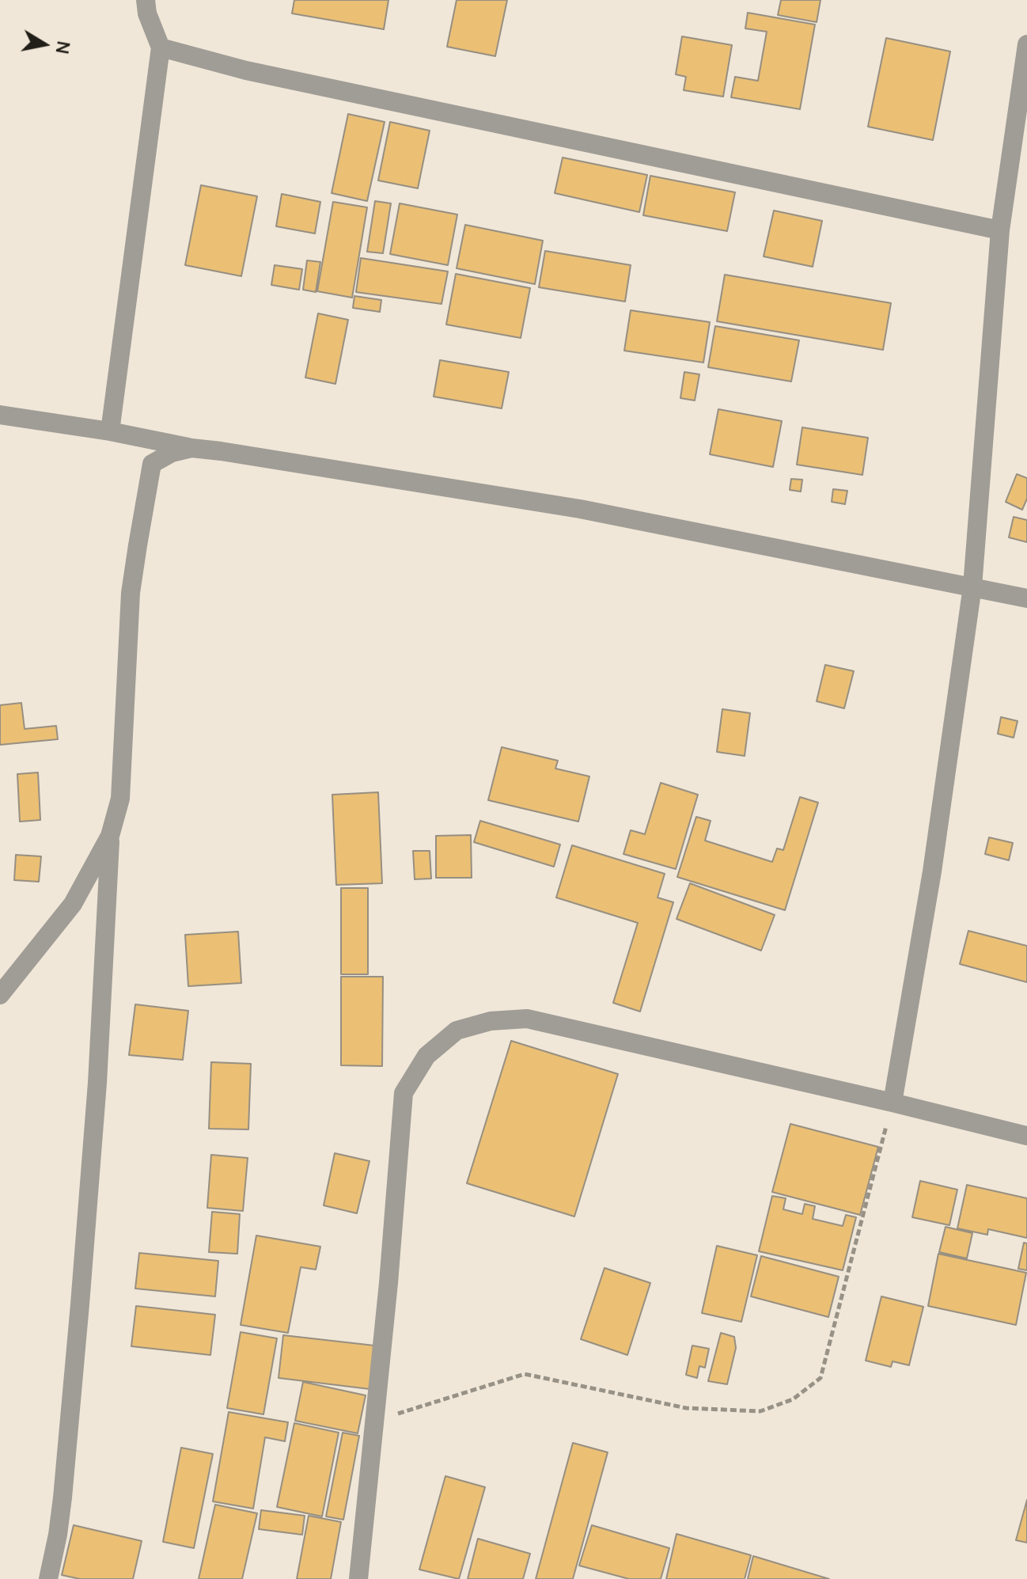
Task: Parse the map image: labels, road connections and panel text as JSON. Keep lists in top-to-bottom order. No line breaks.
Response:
{"north":"right"}
